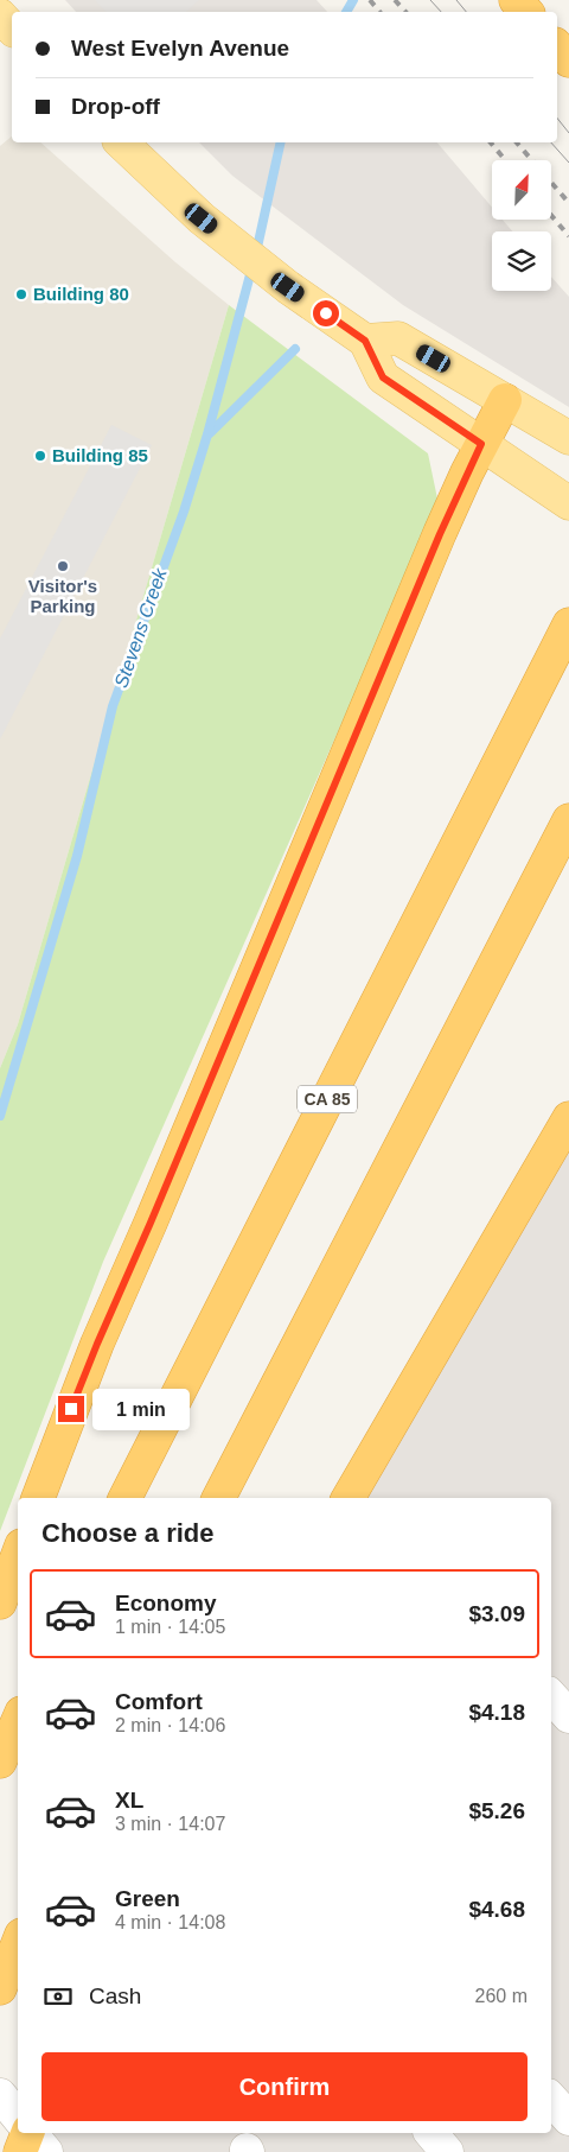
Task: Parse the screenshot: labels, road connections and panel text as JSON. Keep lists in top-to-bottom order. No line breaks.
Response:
{"streets":{"highway":["CA 85"]},"water":["Stevens Creek"],"places":["Building 80","Building 85","Visitor's Parking"],"north":"top right","page":{"banner":["West Evelyn Avenue","Drop-off"],"bubble":"1 min","heading":"Choose a ride","list":[{"name":"Economy","note":"1 min · 14:05","value":"$3.09"},{"name":"Comfort","note":"2 min · 14:06","value":"$4.18"},{"name":"XL","note":"3 min · 14:07","value":"$5.26"},{"name":"Green","note":"4 min · 14:08","value":"$4.68"}],"pay":["Cash","260 m"],"buttons":"Confirm"}}
